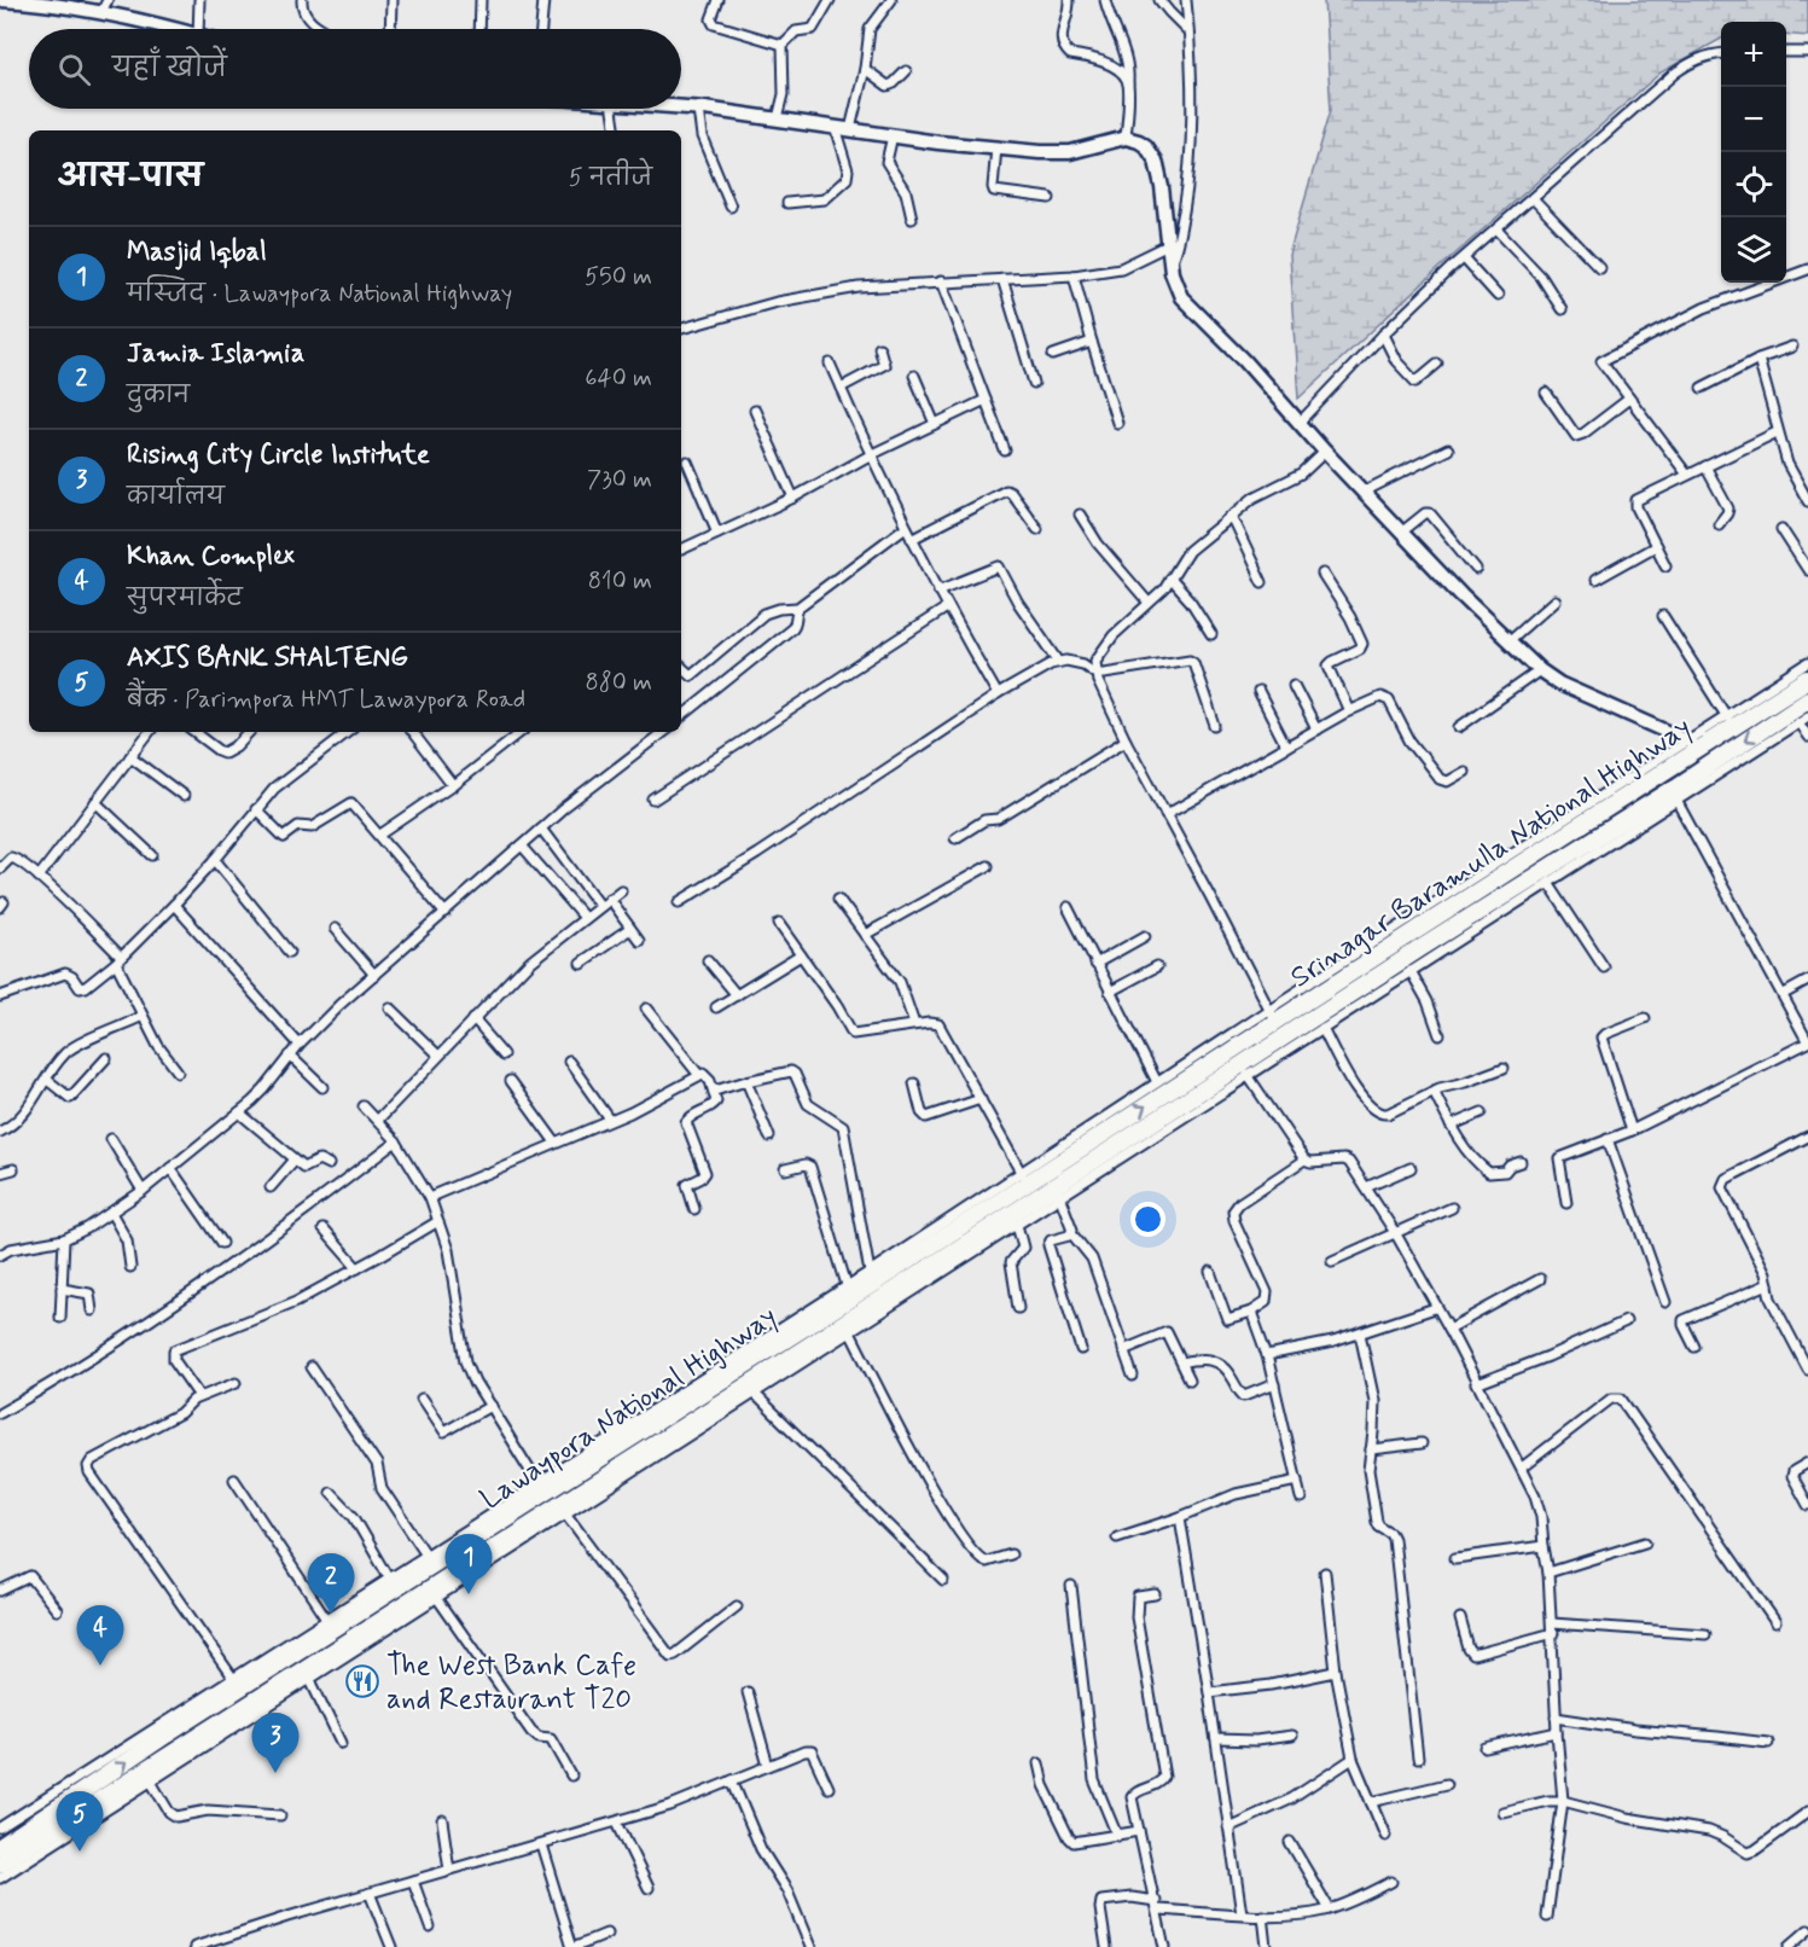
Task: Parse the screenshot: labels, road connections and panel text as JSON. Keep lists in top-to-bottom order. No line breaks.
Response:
{"streets":{"highway":["Srinagar Baramulla National Highway","Lawaypora National Highway"]},"crossings":[["Srinagar Baramulla National Highway","Lawaypora National Highway"]],"places":{"restaurant":["The West Bank Cafe and Restaurant T20"]},"page":{"map_buttons":["+","−"],"search":"यहाँ खोजें","heading":["आस-पास","5 नतीजे"],"list":[{"mark":"1","name":"Masjid Iqbal","note":"मस्जिद · Lawaypora National Highway","value":"550 m"},{"mark":"2","name":"Jamia Islamia","note":"दुकान","value":"640 m"},{"mark":"3","name":"Rising City Circle Institute","note":"कार्यालय","value":"730 m"},{"mark":"4","name":"Khan Complex","note":"सुपरमार्केट","value":"810 m"},{"mark":"5","name":"AXIS BANK SHALTENG","note":"बैंक · Parimpora HMT Lawaypora Road","value":"880 m"}],"pins":["1","2","4","3","5"]}}
